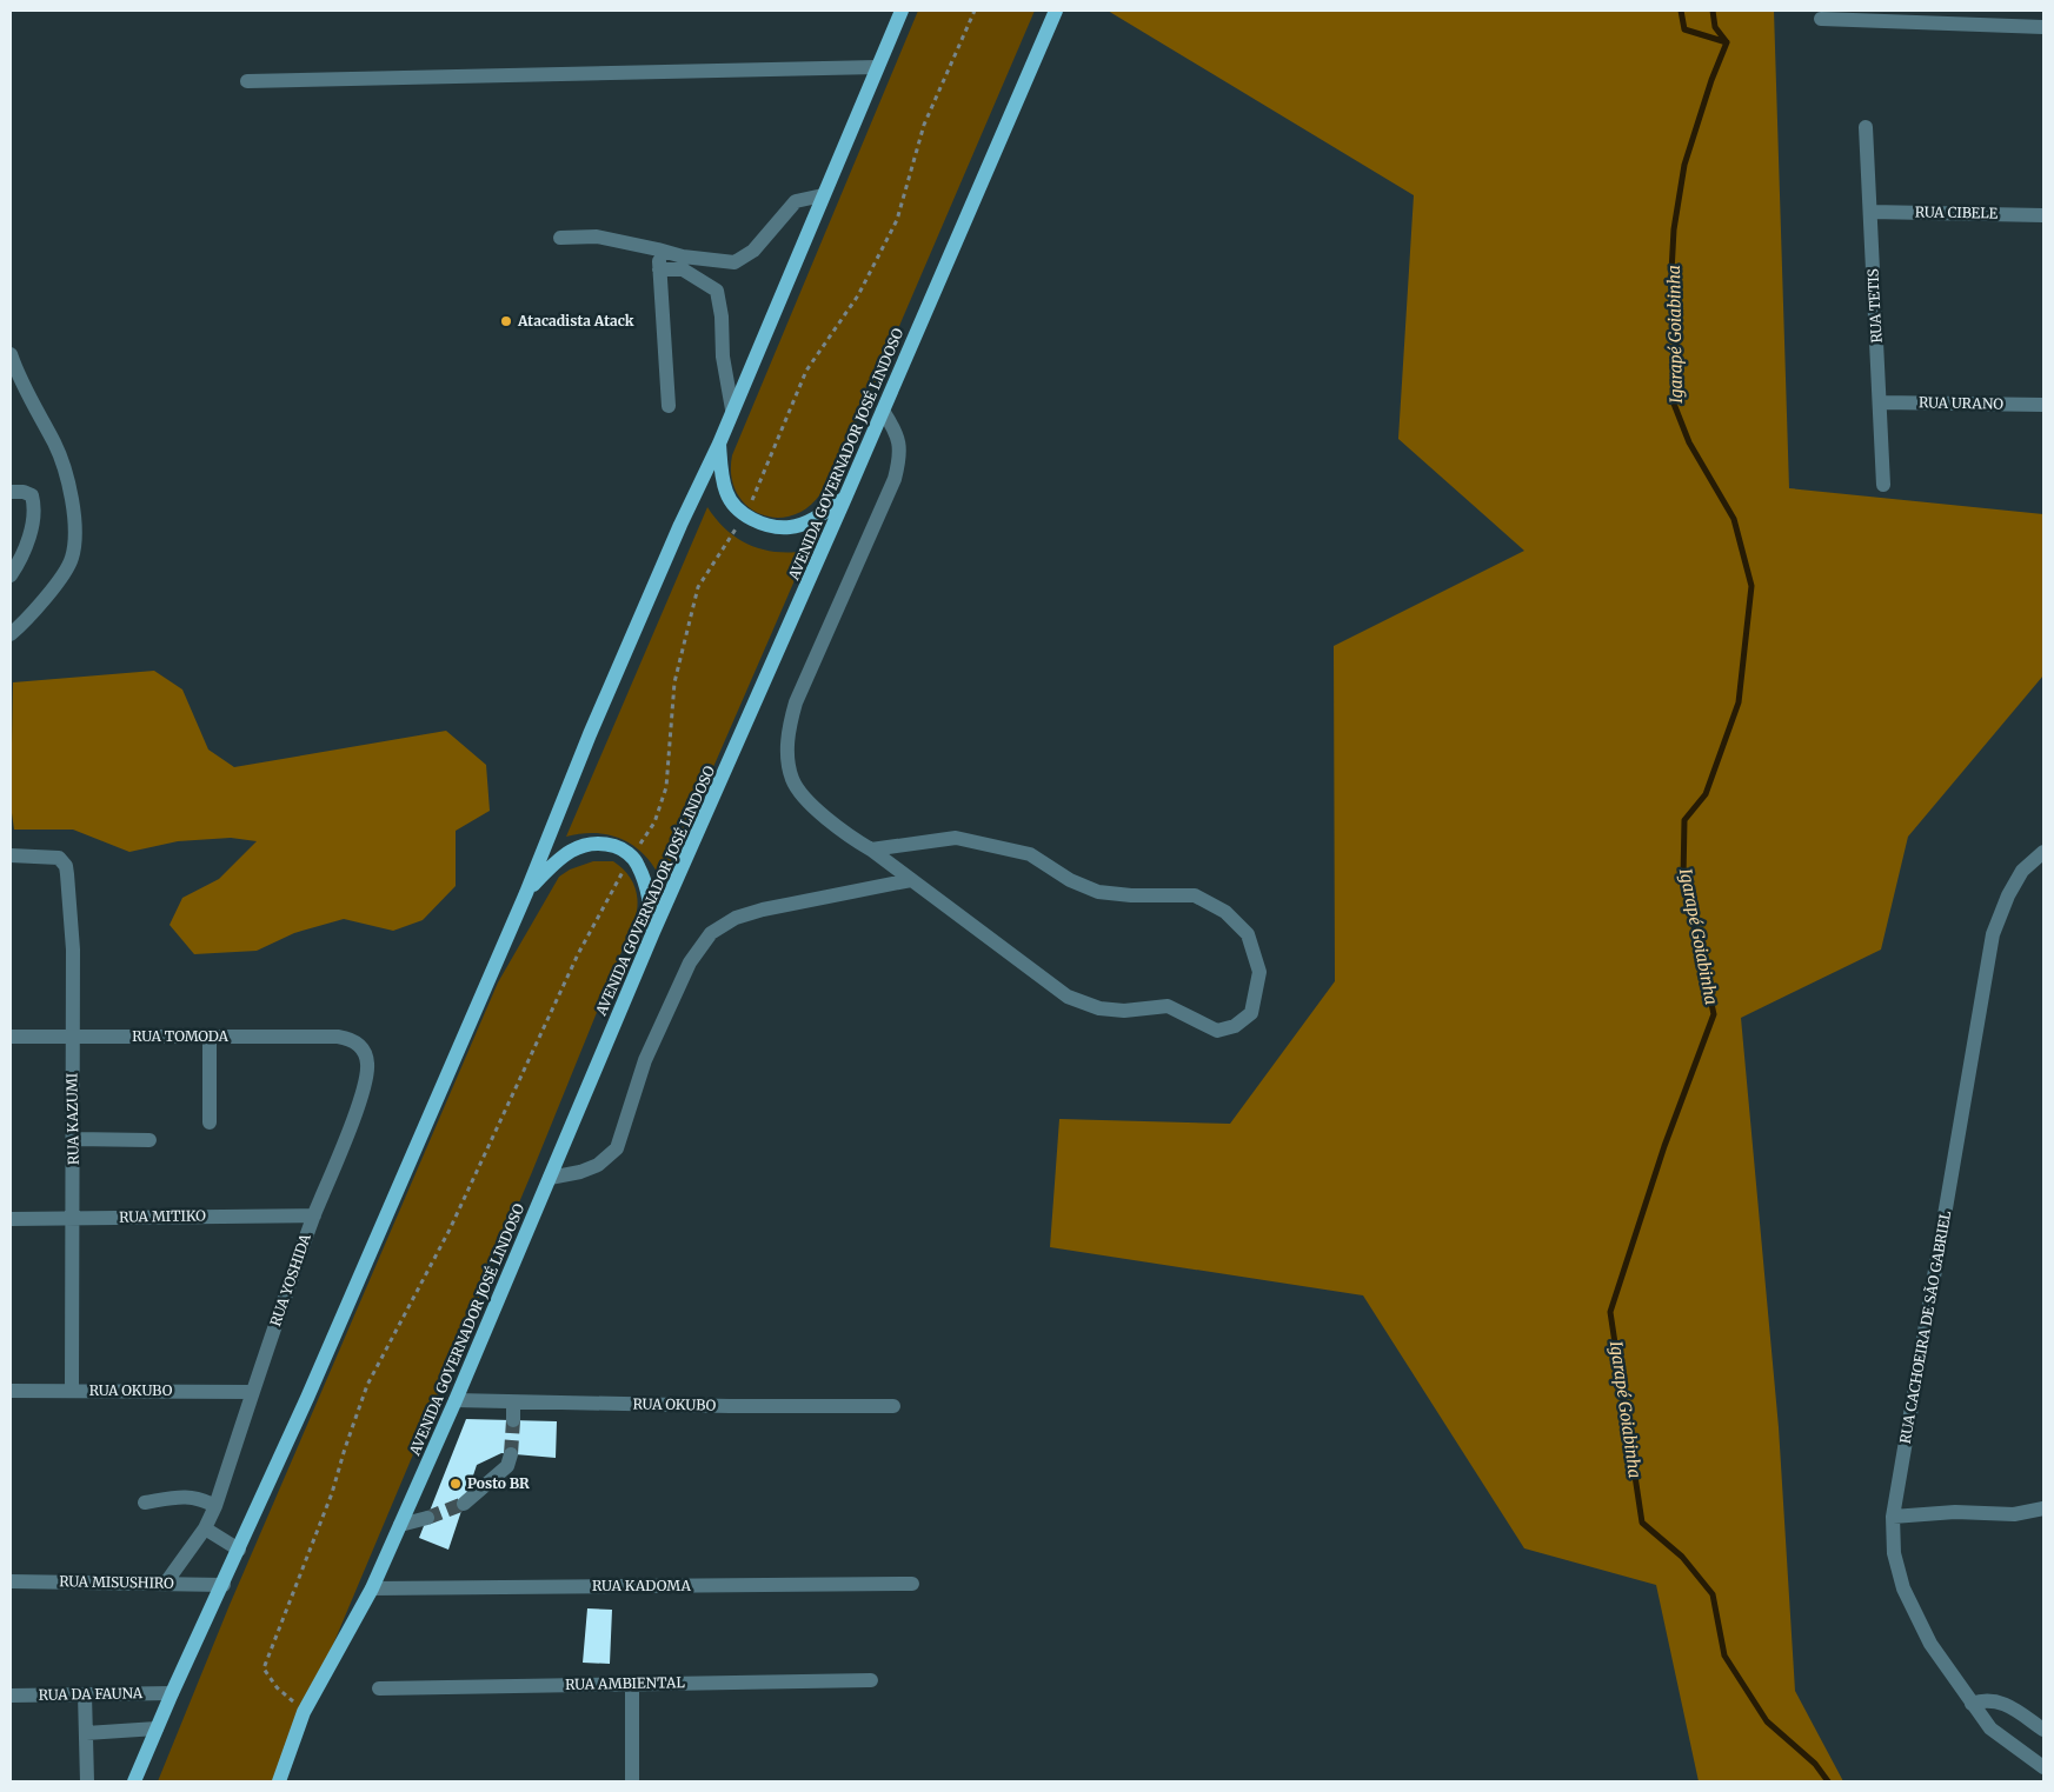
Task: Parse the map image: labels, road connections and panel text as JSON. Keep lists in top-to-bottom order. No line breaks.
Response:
{"streets":{"main road":["AVENIDA GOVERNADOR JOSÉ LINDOSO"],"street":["RUA CIBELE","RUA TETIS","RUA URANO","RUA TOMODA","RUA KAZUMI","RUA MITIKO","RUA YOSHIDA","RUA CACHOEIRA DE SÃO GABRIEL","RUA OKUBO","RUA MISUSHIRO","RUA KADOMA","RUA AMBIENTAL","RUA DA FAUNA"]},"crossings":[["RUA CIBELE","RUA TETIS"],["RUA TETIS","RUA URANO"],["AVENIDA GOVERNADOR JOSÉ LINDOSO","RUA OKUBO"],["AVENIDA GOVERNADOR JOSÉ LINDOSO","RUA KADOMA"],["RUA TOMODA","RUA KAZUMI"],["RUA TOMODA","RUA YOSHIDA"],["RUA KAZUMI","RUA MITIKO"],["RUA KAZUMI","RUA OKUBO"],["RUA MITIKO","RUA YOSHIDA"],["RUA YOSHIDA","RUA OKUBO"],["RUA YOSHIDA","RUA MISUSHIRO"]],"water":["Igarapé Goiabinha"],"places":["Atacadista Atack","Posto BR"]}
